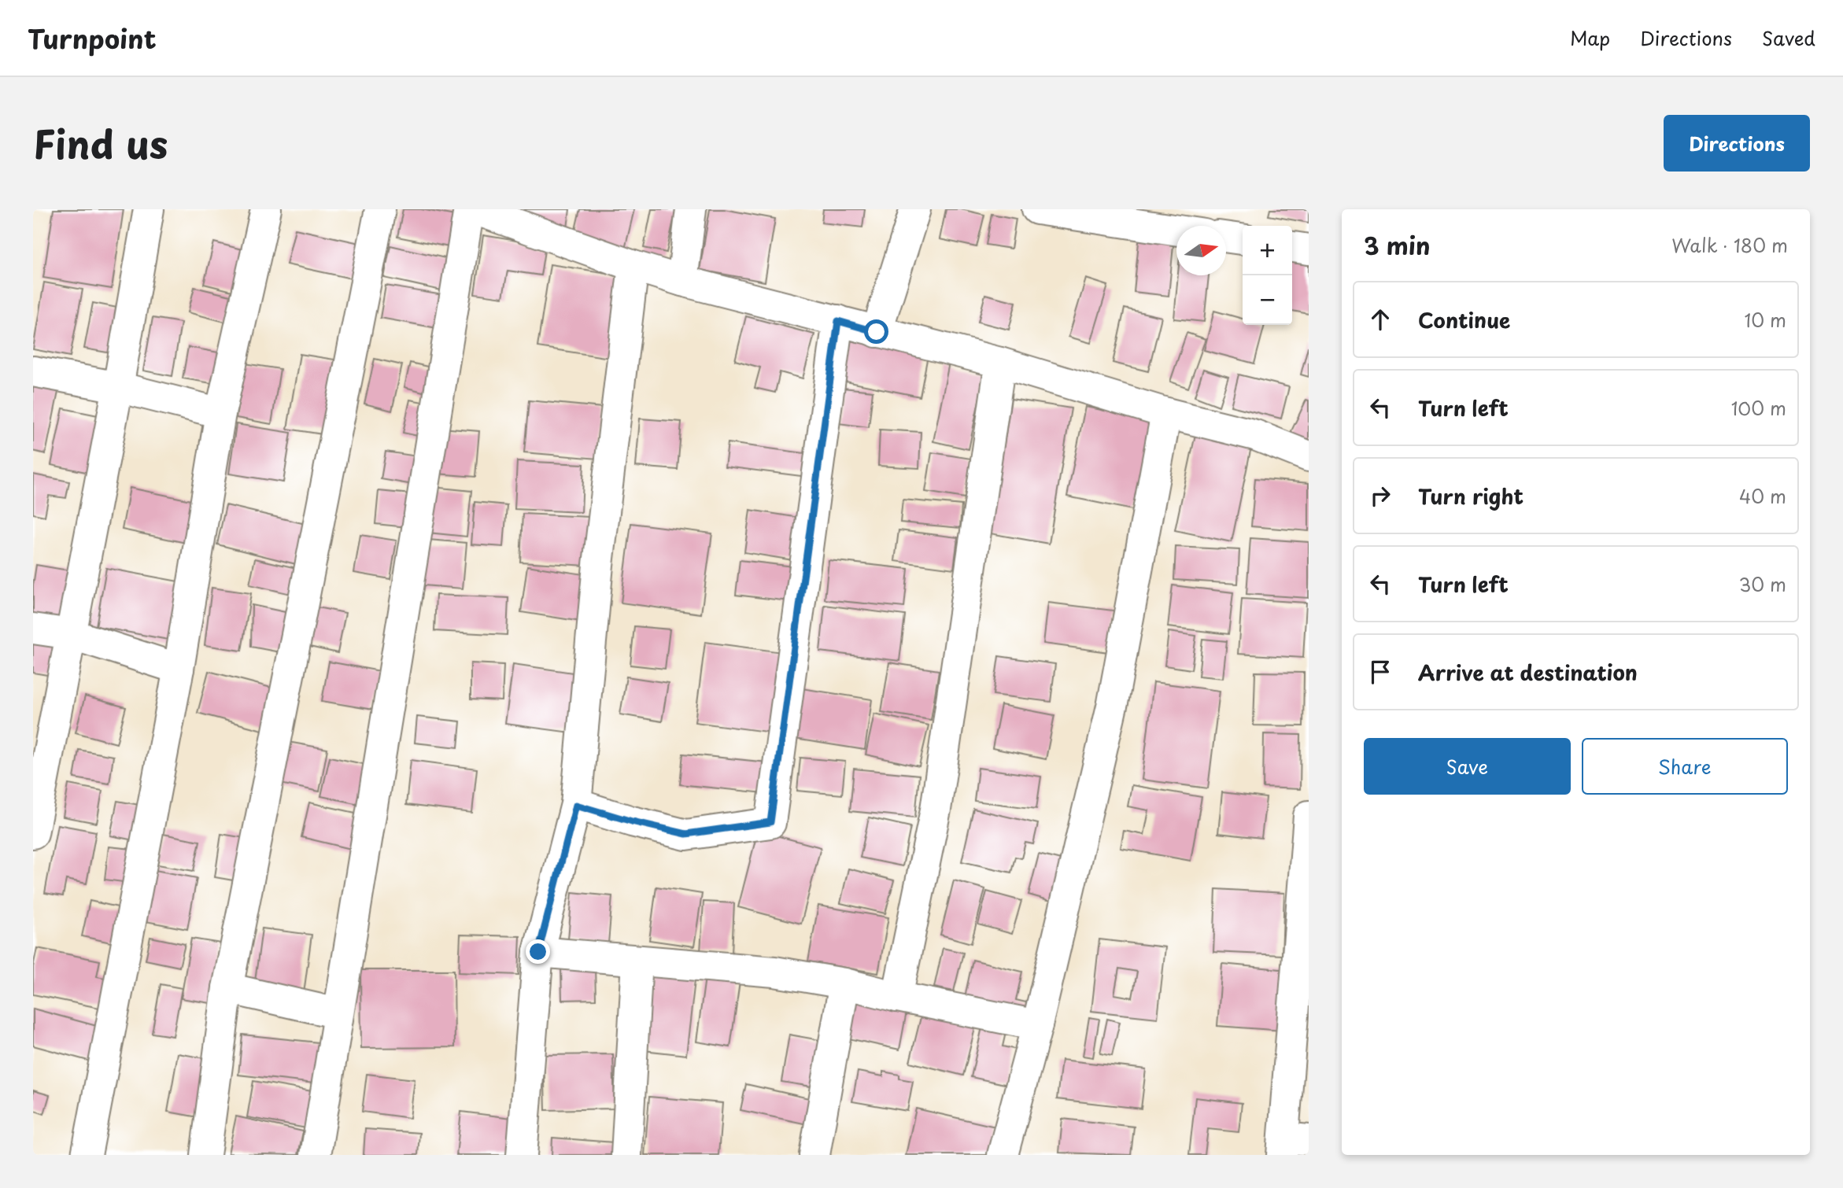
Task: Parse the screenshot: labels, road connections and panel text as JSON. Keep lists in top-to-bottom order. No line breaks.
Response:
{"north":"right","page":{"header":"Turnpoint","nav":["Map","Directions","Saved"],"title":"Find us","buttons":["Directions",["Save","Share"]],"heading":["3 min","Walk · 180 m"],"map_buttons":["+","−"],"list":[["Continue","10 m"],["Turn left","100 m"],["Turn right","40 m"],["Turn left","30 m"],"Arrive at destination"]}}
